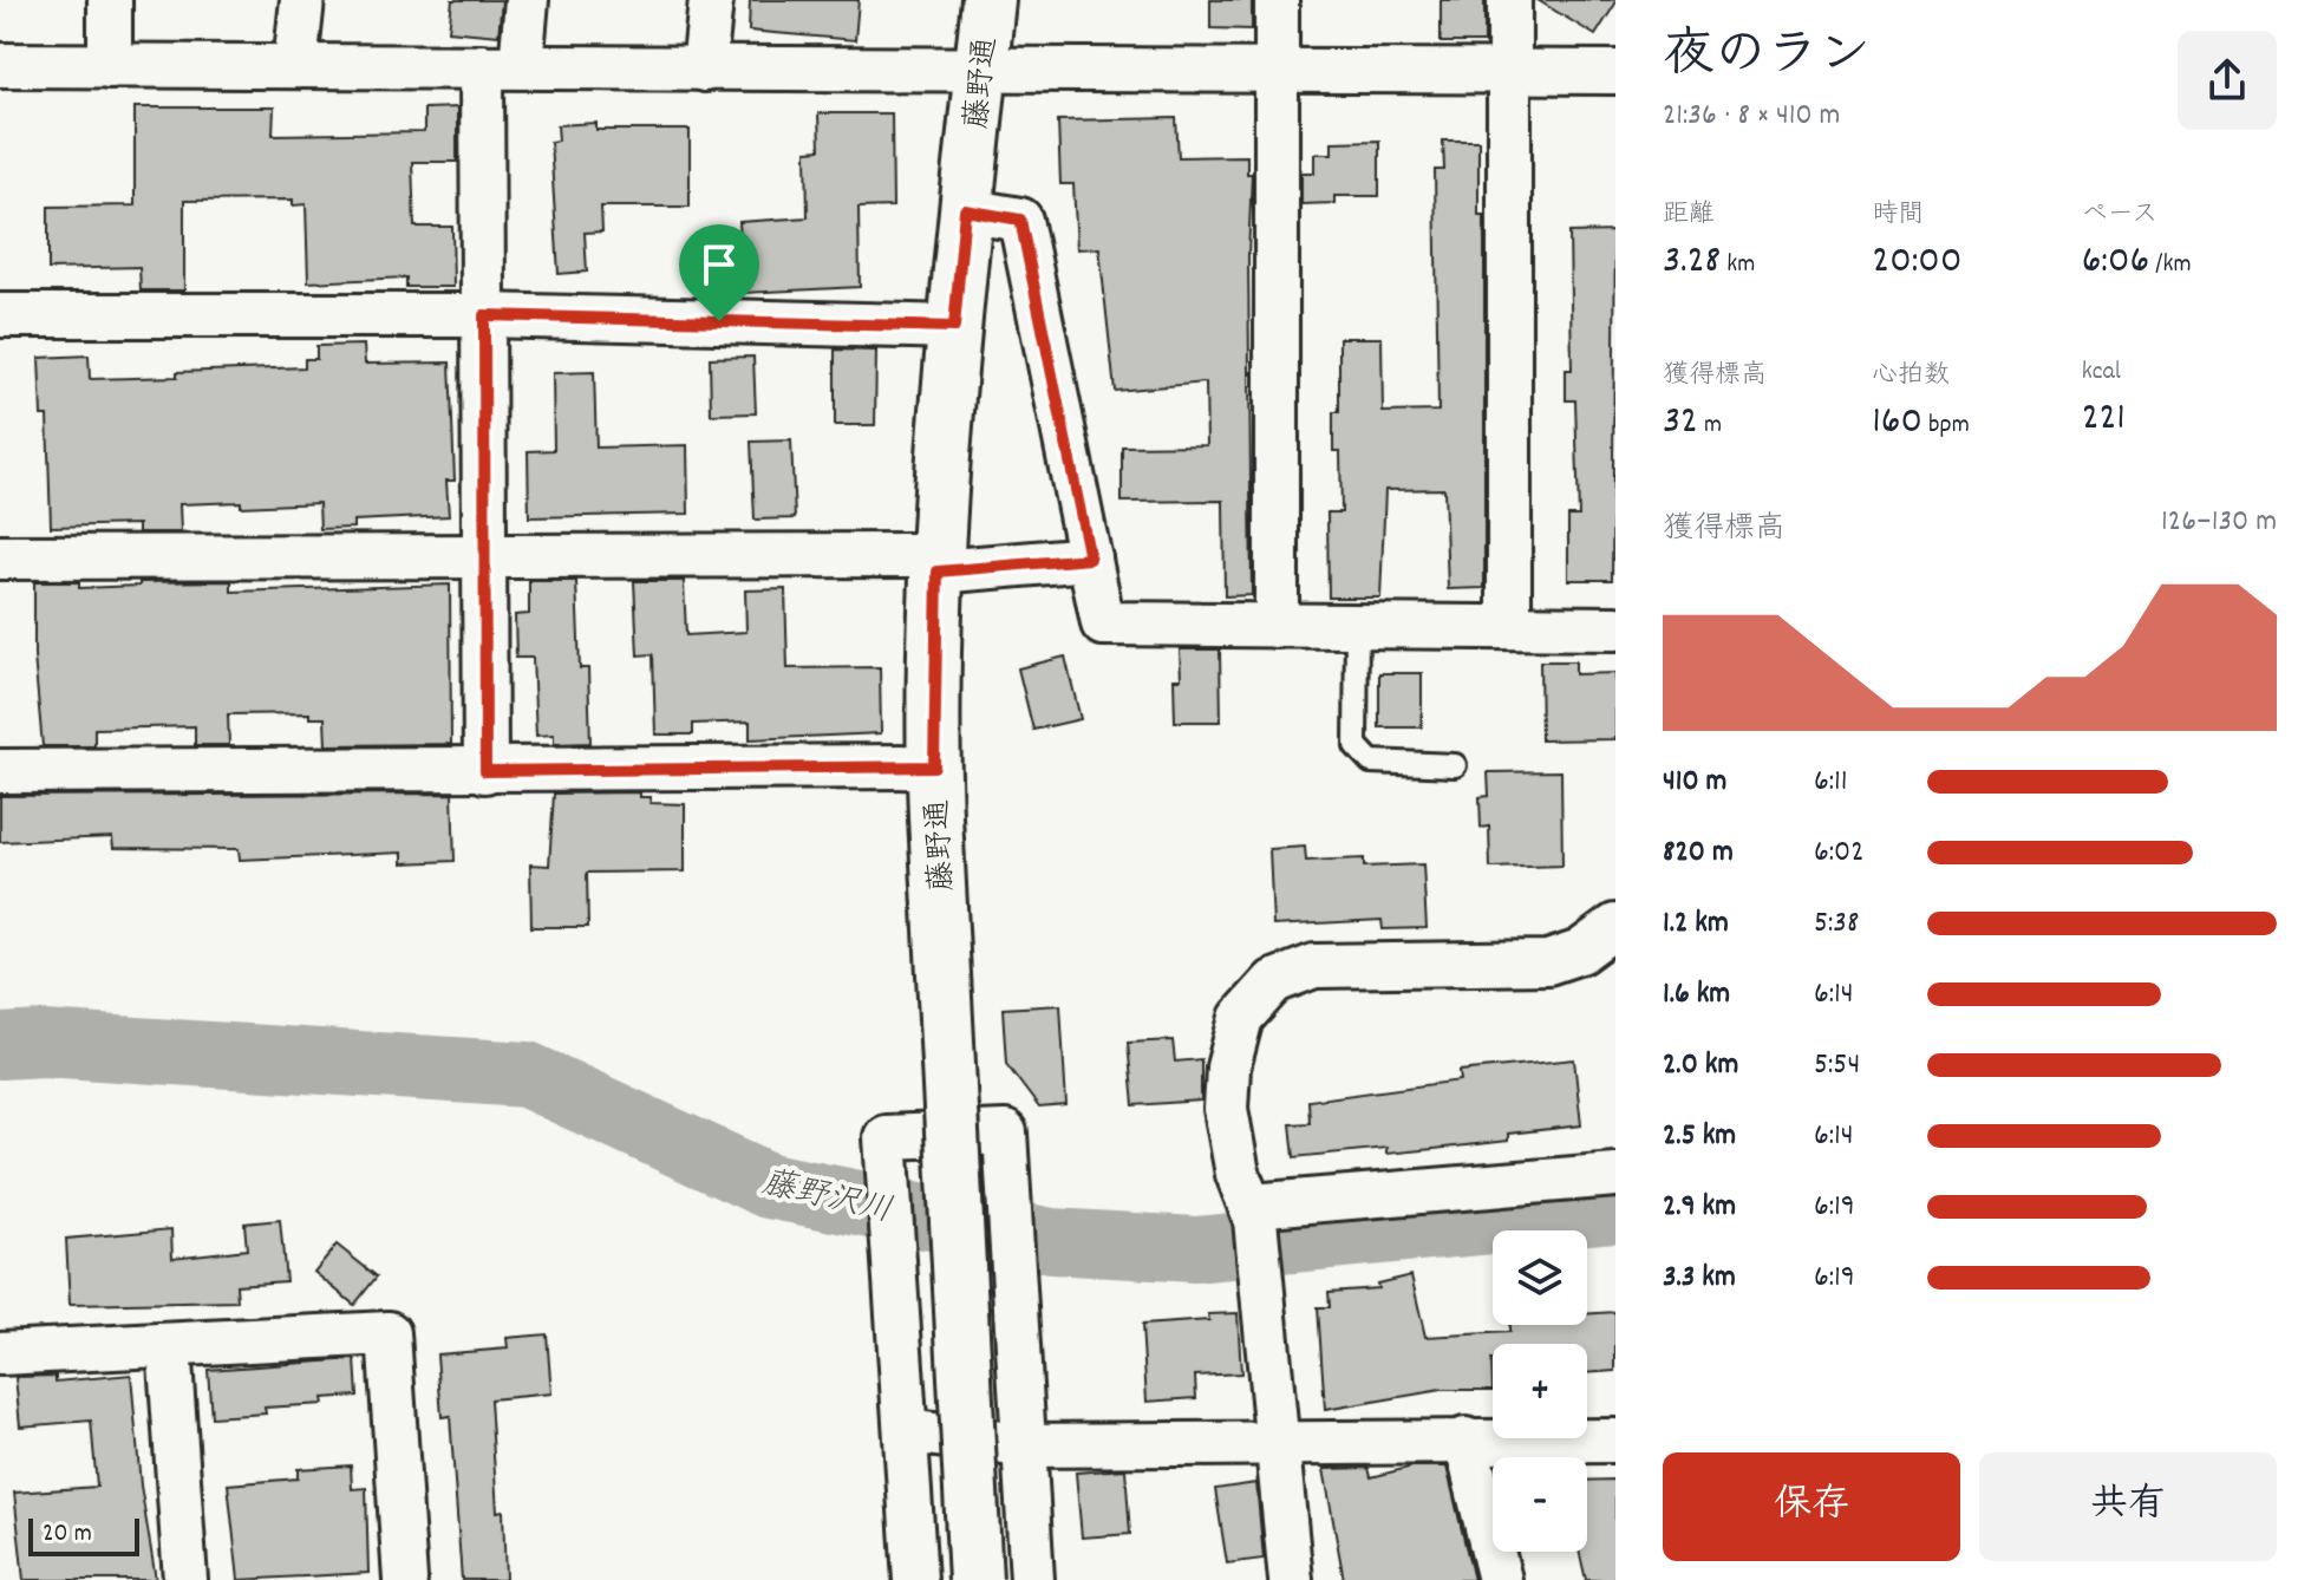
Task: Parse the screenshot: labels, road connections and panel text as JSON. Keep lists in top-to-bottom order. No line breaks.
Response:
{"streets":{"street":["藤野通"]},"water":["藤野沢川"],"scale_bar":"20 m","page":{"heading":["夜のラン","21:36 · 8 × 410 m"],"stats":[["距離","3.28 km"],["時間","20:00"],["ペース","6:06 /km"],["獲得標高","32 m"],["心拍数","160 bpm"],["kcal","221"]],"chart":["獲得標高","126–130 m"],"list":[{"name":"410 m","note":"6:11"},{"name":"820 m","note":"6:02"},{"name":"1.2 km","note":"5:38"},{"name":"1.6 km","note":"6:14"},{"name":"2.0 km","note":"5:54"},{"name":"2.5 km","note":"6:14"},{"name":"2.9 km","note":"6:19"},{"name":"3.3 km","note":"6:19"}],"map_buttons":["+","−"],"buttons":["保存","共有"],"scale":"20 m"}}
